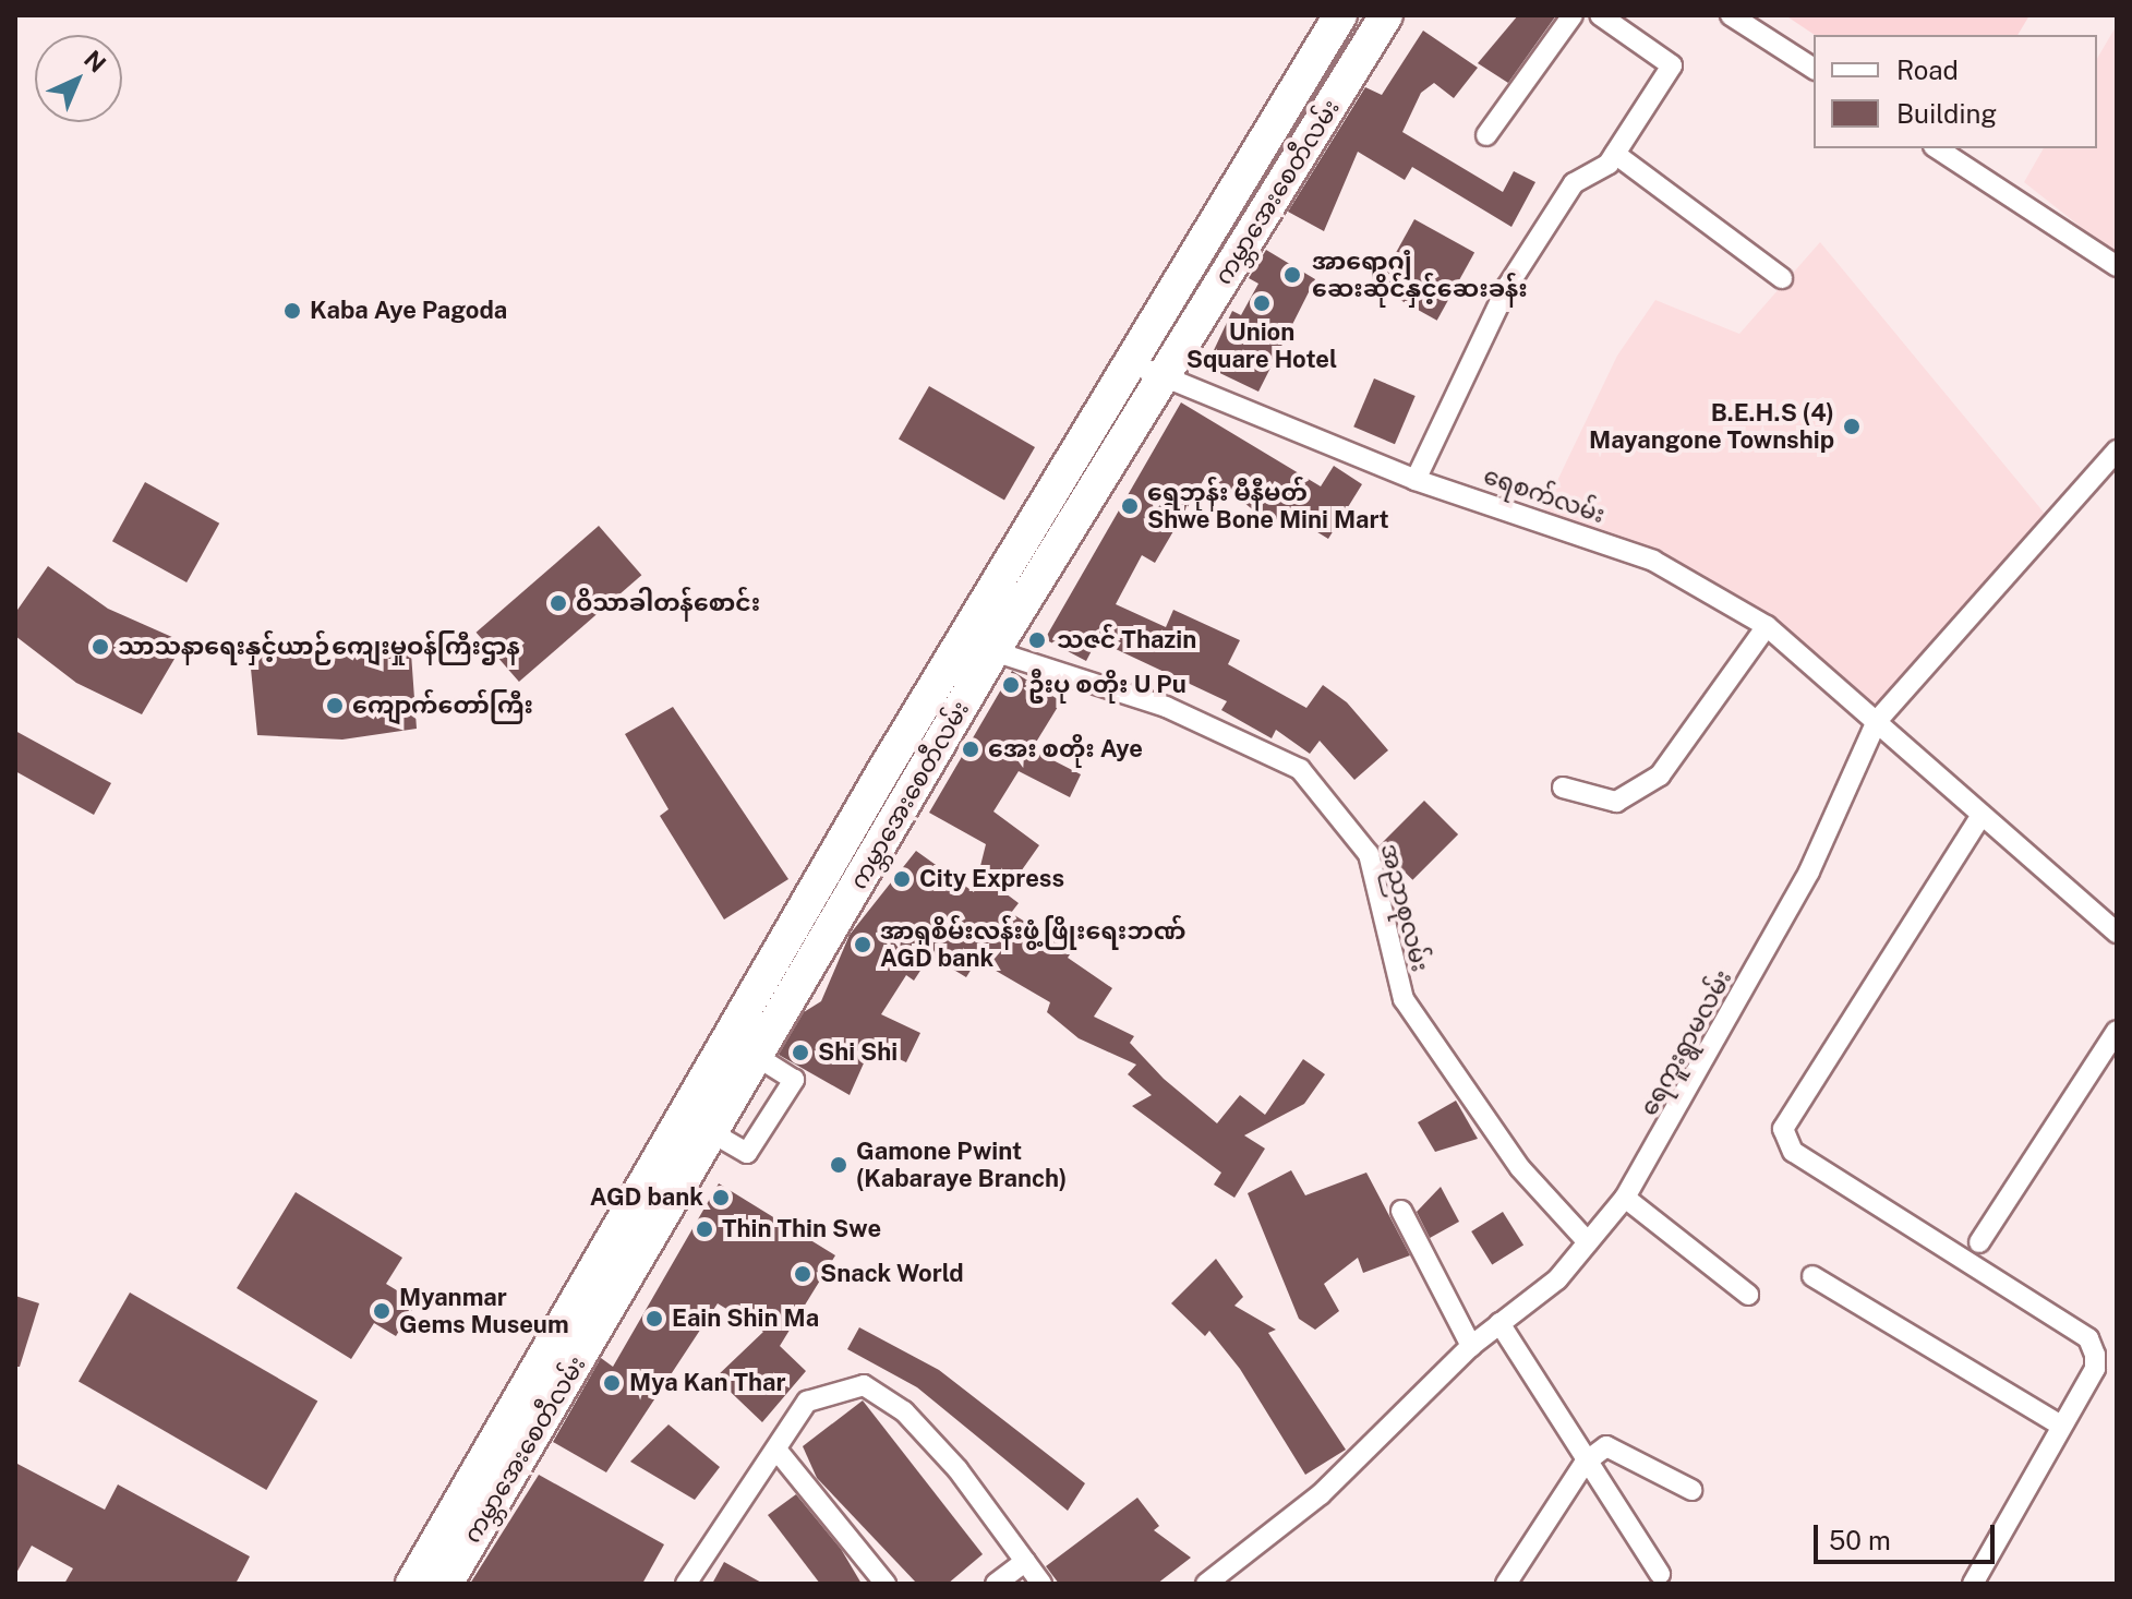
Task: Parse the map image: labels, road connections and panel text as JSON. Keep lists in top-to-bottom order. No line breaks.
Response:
{"streets":{"main road":["ကမ္ဘာအေးစေတီလမ်း"],"street":["ရေစက်လမ်း","အညာစုလမ်း","ရေကူးရွာမလမ်း"]},"crossings":[["ကမ္ဘာအေးစေတီလမ်း","ရေစက်လမ်း"],["ကမ္ဘာအေးစေတီလမ်း","အညာစုလမ်း"],["ရေစက်လမ်း","ရေကူးရွာမလမ်း"],["အညာစုလမ်း","ရေကူးရွာမလမ်း"]],"places":["အာရောဂျံ ဆေးဆိုင်နှင့်ဆေးခန်း","Union Square Hotel","Kaba Aye Pagoda","B.E.H.S (4) Mayangone Township","ရွှေဘုန်း မီနီမတ် Shwe Bone Mini Mart","ဝိသာခါတန်စောင်း","သဇင် Thazin","သာသနာရေးနှင့်ယာဉ်ကျေးမှုဝန်ကြီးဌာန","ဦးပု စတိုး U Pu","ကျောက်တော်ကြီး","အေး စတိုး Aye","City Express","အာရှစိမ်းလန်းဖွံ့ဖြိုးရေးဘဏ် AGD bank","Shi Shi","Gamone Pwint (Kabaraye Branch)","AGD bank","Thin Thin Swe","Snack World","Myanmar Gems Museum","Eain Shin Ma","Mya Kan Thar"],"legend":["Road","Building"],"scale_bar":"50 m","north":"top right"}
